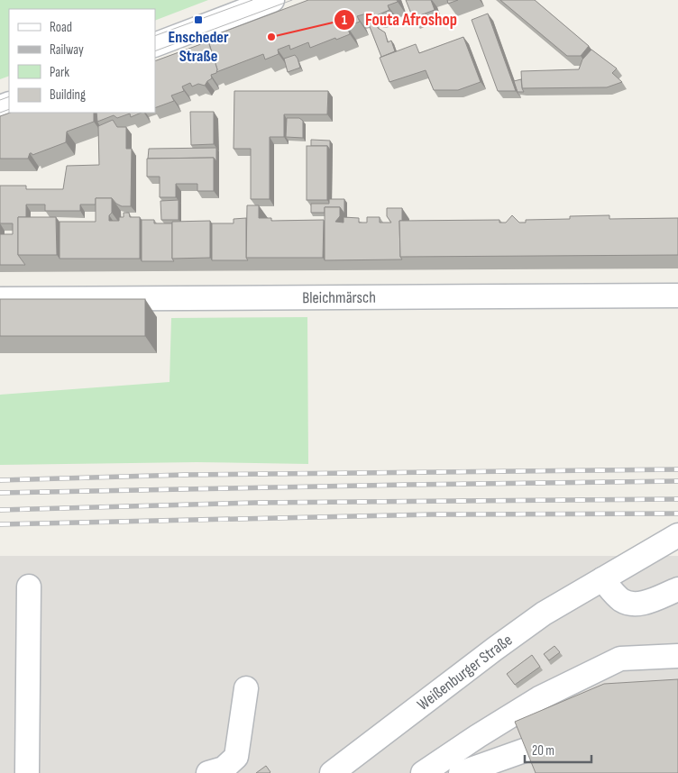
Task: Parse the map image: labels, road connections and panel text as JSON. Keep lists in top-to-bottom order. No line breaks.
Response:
{"streets":{"street":["Bleichmärsch","Weißenburger Straße"]},"places":{"transit":["Enscheder Straße"],"other":["Fouta Afroshop"]},"legend":["Road","Railway","Park","Building"],"scale_bar":"20 m"}
